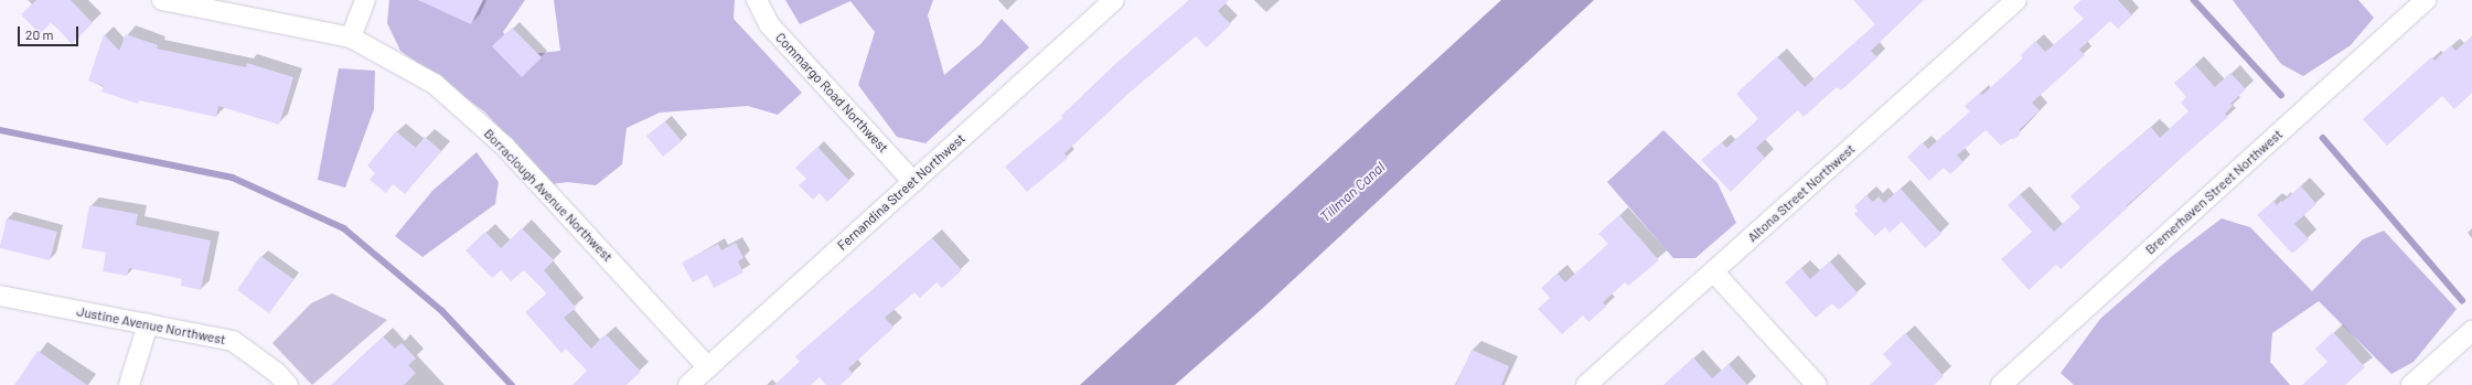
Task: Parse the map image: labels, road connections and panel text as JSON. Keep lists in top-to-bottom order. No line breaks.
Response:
{"streets":{"street":["Commargo Road Northwest","Fernandina Street Northwest","Bremerhaven Street Northwest","Altona Street Northwest","Borraclough Avenue Northwest","Justine Avenue Northwest"]},"crossings":[["Commargo Road Northwest","Fernandina Street Northwest"],["Fernandina Street Northwest","Borraclough Avenue Northwest"]],"water":["Tillman Canal"],"scale_bar":"20 m"}
